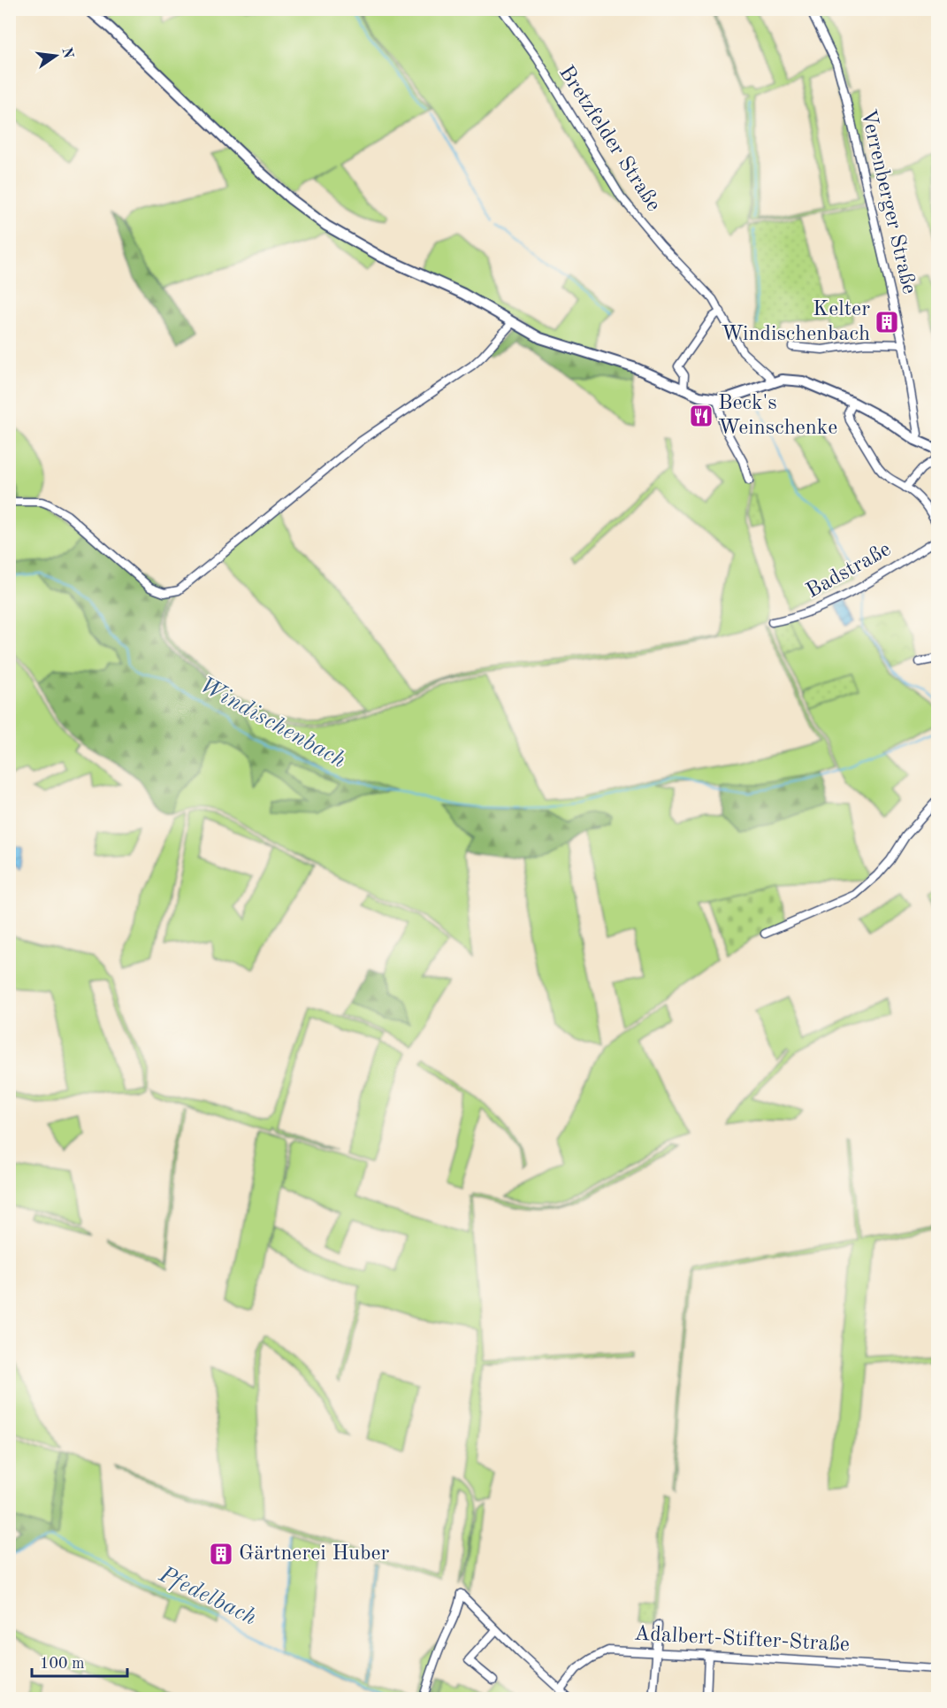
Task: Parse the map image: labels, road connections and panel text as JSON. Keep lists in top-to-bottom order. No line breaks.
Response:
{"streets":{"street":["Bretzfelder Straße","Verrenberger Straße","Badstraße","Adalbert-Stifter-Straße"]},"water":["Windischenbach","Pfedelbach"],"places":{"building":["Kelter Windischenbach","Gärtnerei Huber"],"restaurant":["Beck's Weinschenke"]},"scale_bar":"100 m","north":"right"}
